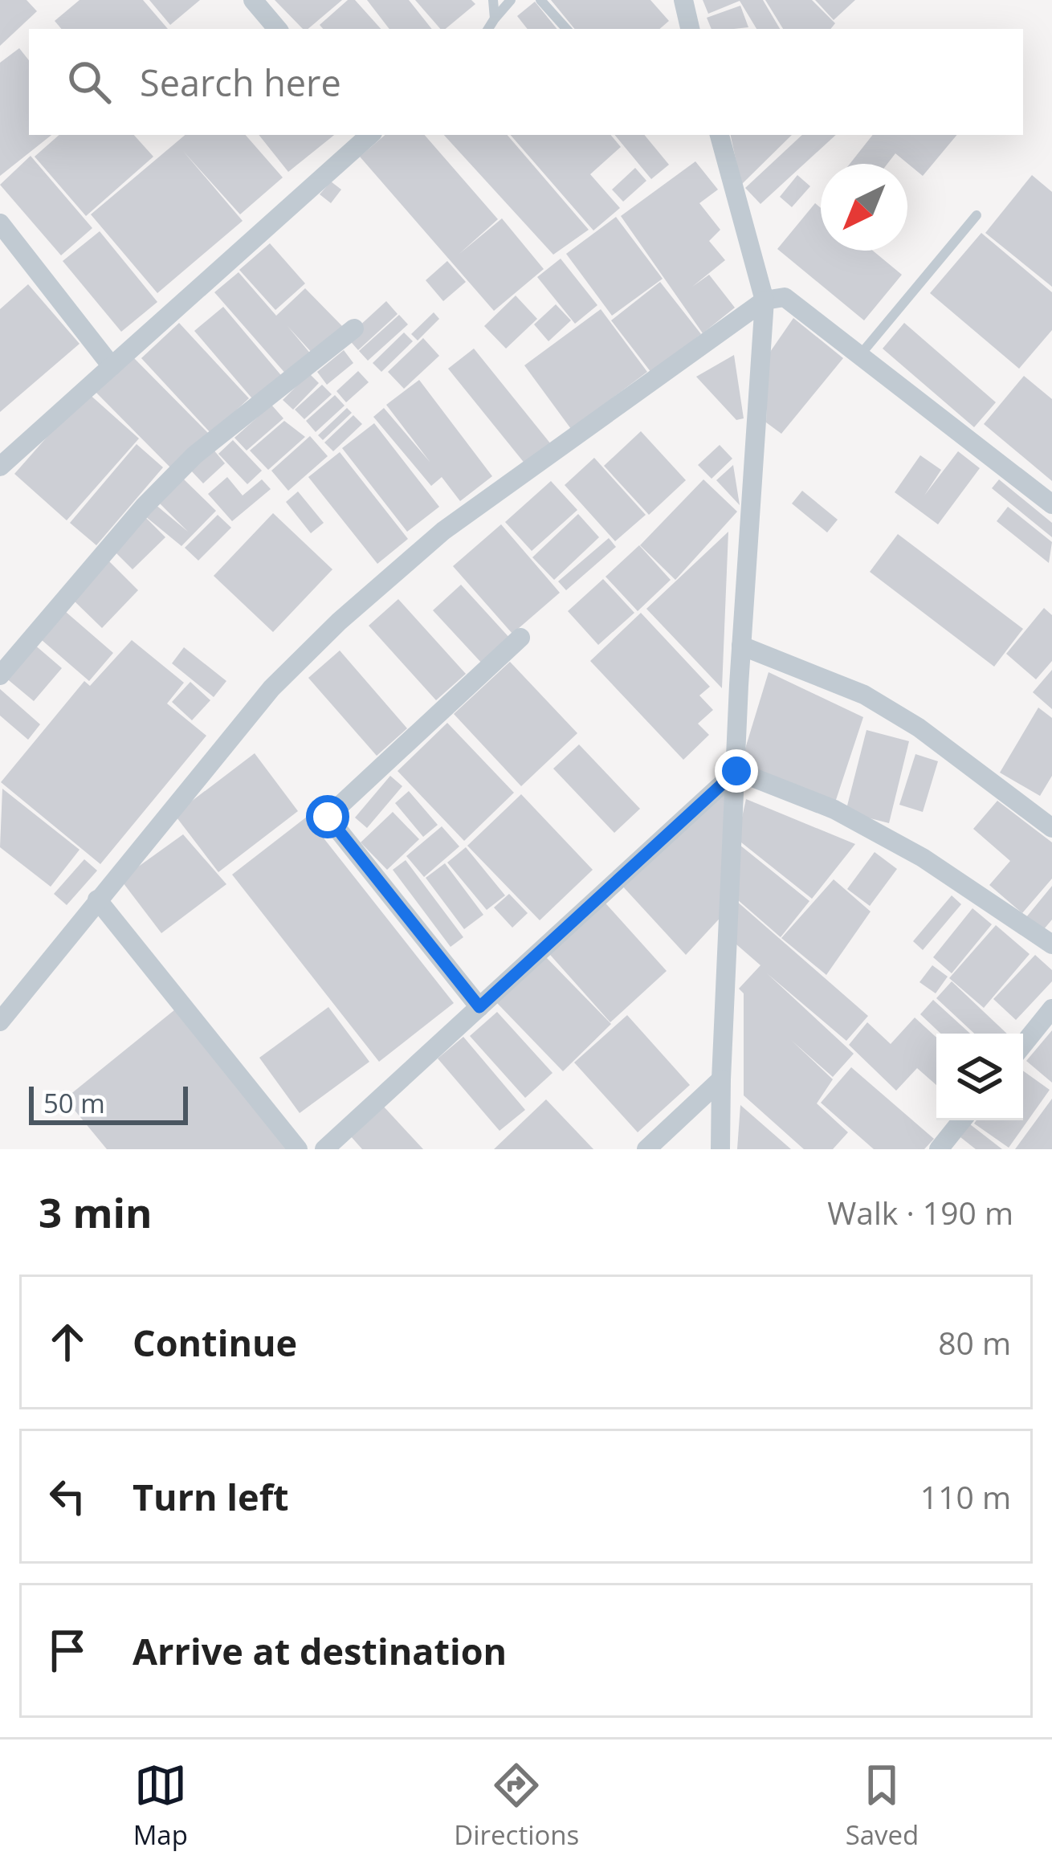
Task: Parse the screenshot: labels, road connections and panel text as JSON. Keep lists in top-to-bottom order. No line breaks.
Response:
{"scale_bar":"50 m","north":"bottom left","page":{"search":"Search here","scale":"50 m","heading":["3 min","Walk · 190 m"],"list":[["Continue","80 m"],["Turn left","110 m"],"Arrive at destination"],"nav":["Map","Directions","Saved"]}}
